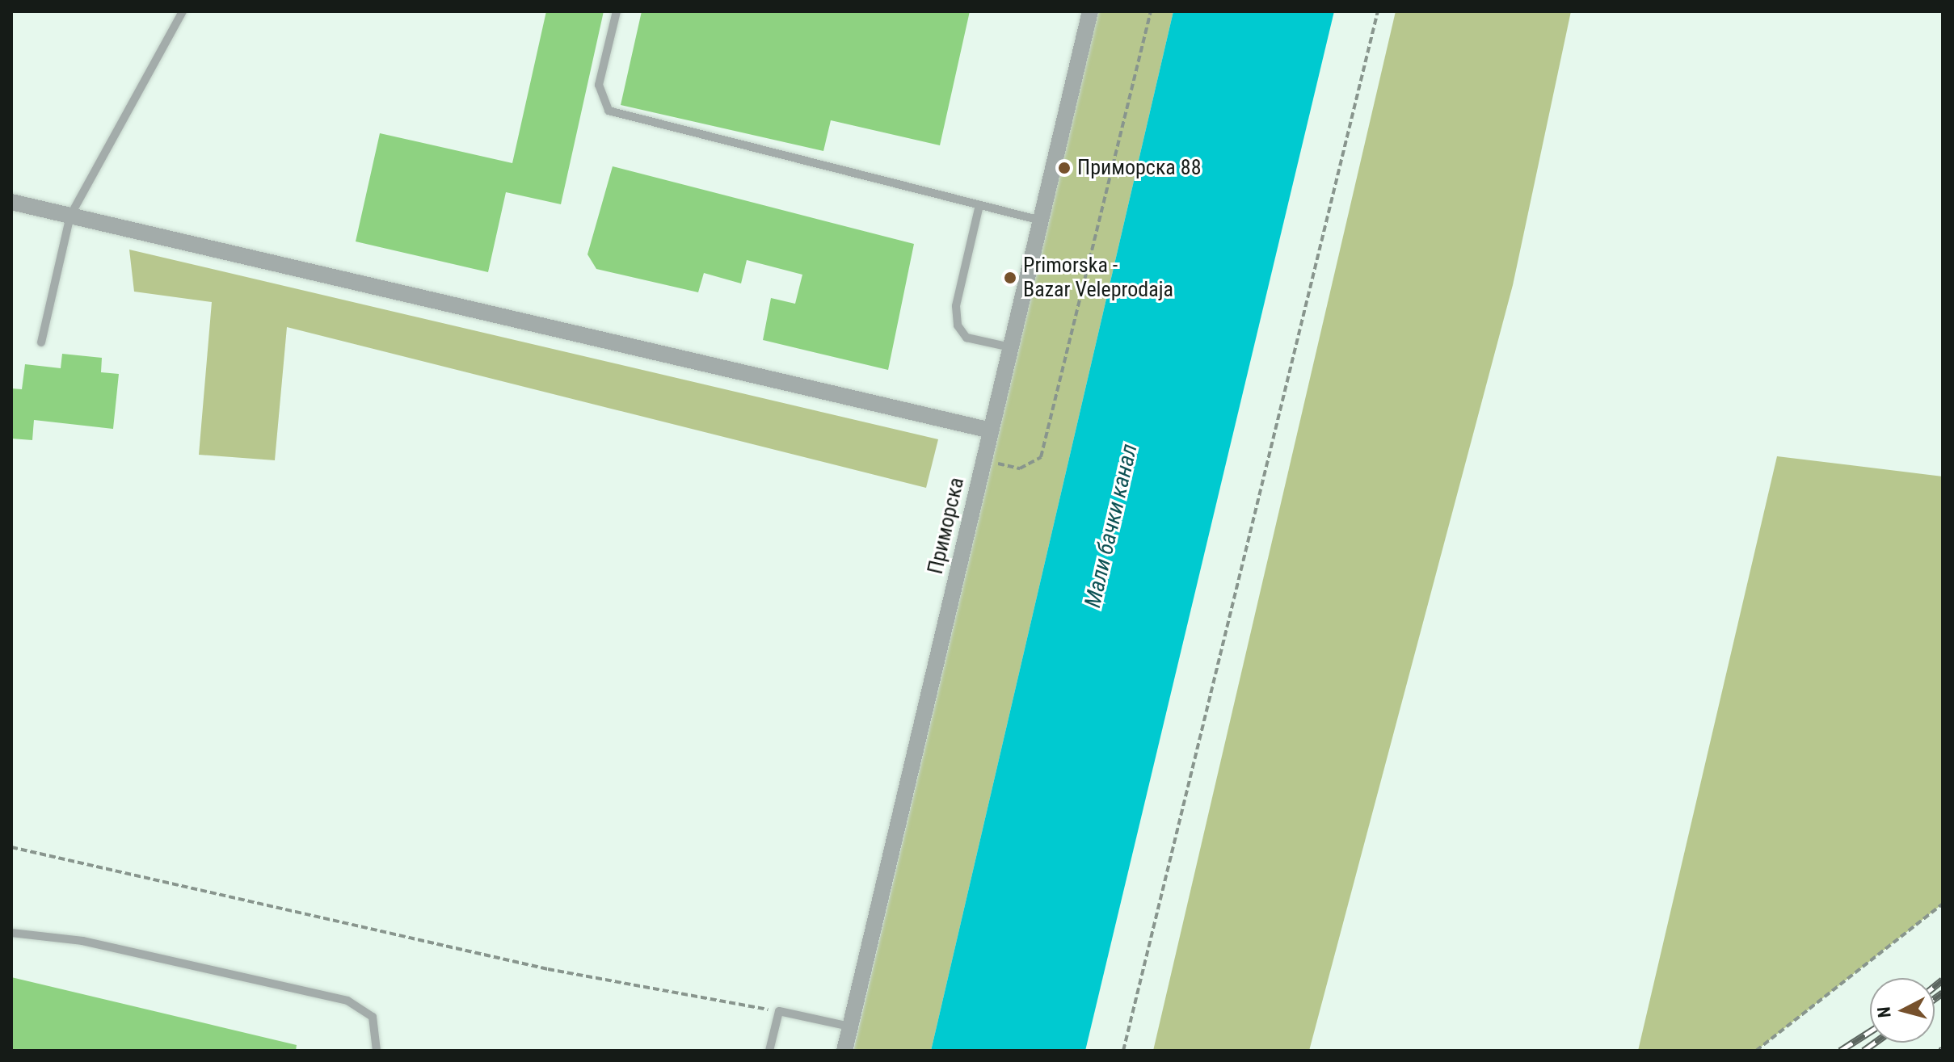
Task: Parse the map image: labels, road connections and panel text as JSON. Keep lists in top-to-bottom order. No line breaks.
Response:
{"streets":{"street":["Приморска"]},"water":["Мали бачки канал"],"places":["Приморска 88","Primorska - Bazar Veleprodaja"],"north":"left"}
